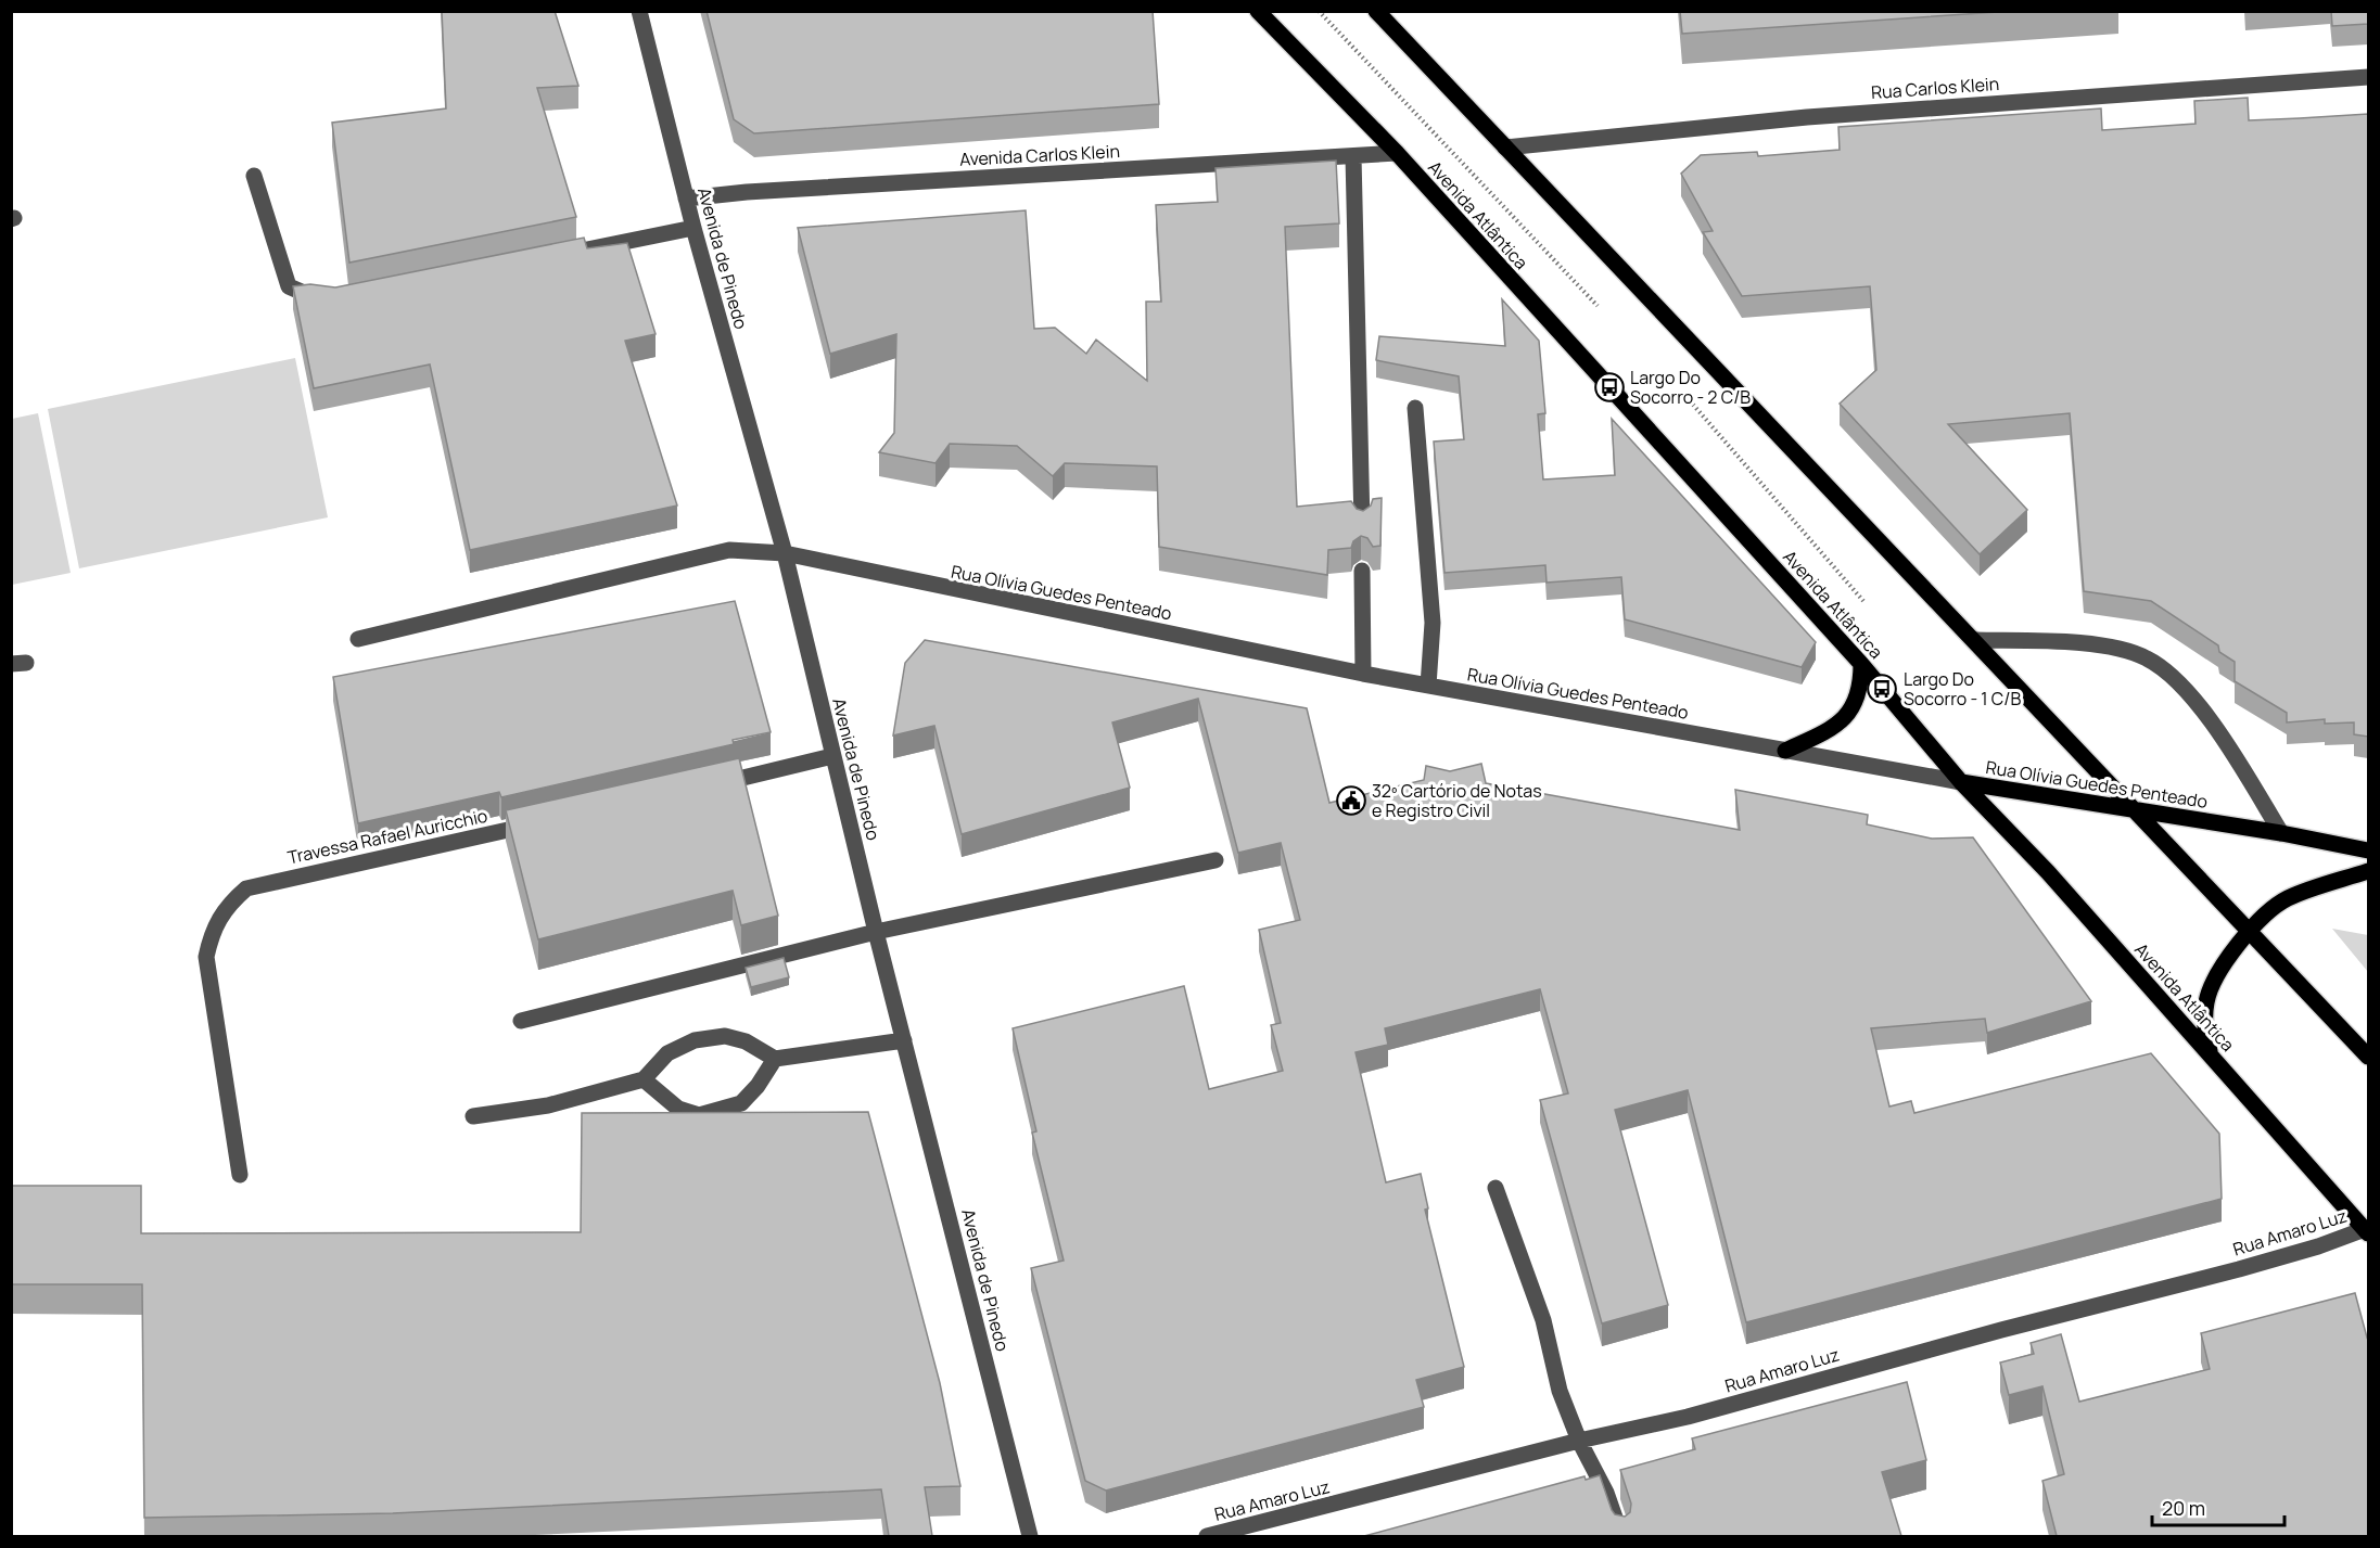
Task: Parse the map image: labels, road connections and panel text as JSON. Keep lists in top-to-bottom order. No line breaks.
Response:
{"streets":{"main road":["Avenida Atlântica","Rua Olívia Guedes Penteado"],"street":["Rua Carlos Klein","Avenida Carlos Klein","Avenida de Pinedo","Travessa Rafael Auricchio","Rua Amaro Luz"]},"crossings":[["Avenida Carlos Klein","Avenida Atlântica"],["Avenida Carlos Klein","Avenida de Pinedo"],["Avenida Atlântica","Rua Olívia Guedes Penteado"],["Avenida Atlântica","Rua Amaro Luz"],["Avenida de Pinedo","Rua Olívia Guedes Penteado"]],"places":{"bus stop":["Largo Do Socorro - 2 C/B","Largo Do Socorro - 1 C/B"],"public building":["32º Cartório de Notas e Registro Civil"]},"scale_bar":"20 m"}
